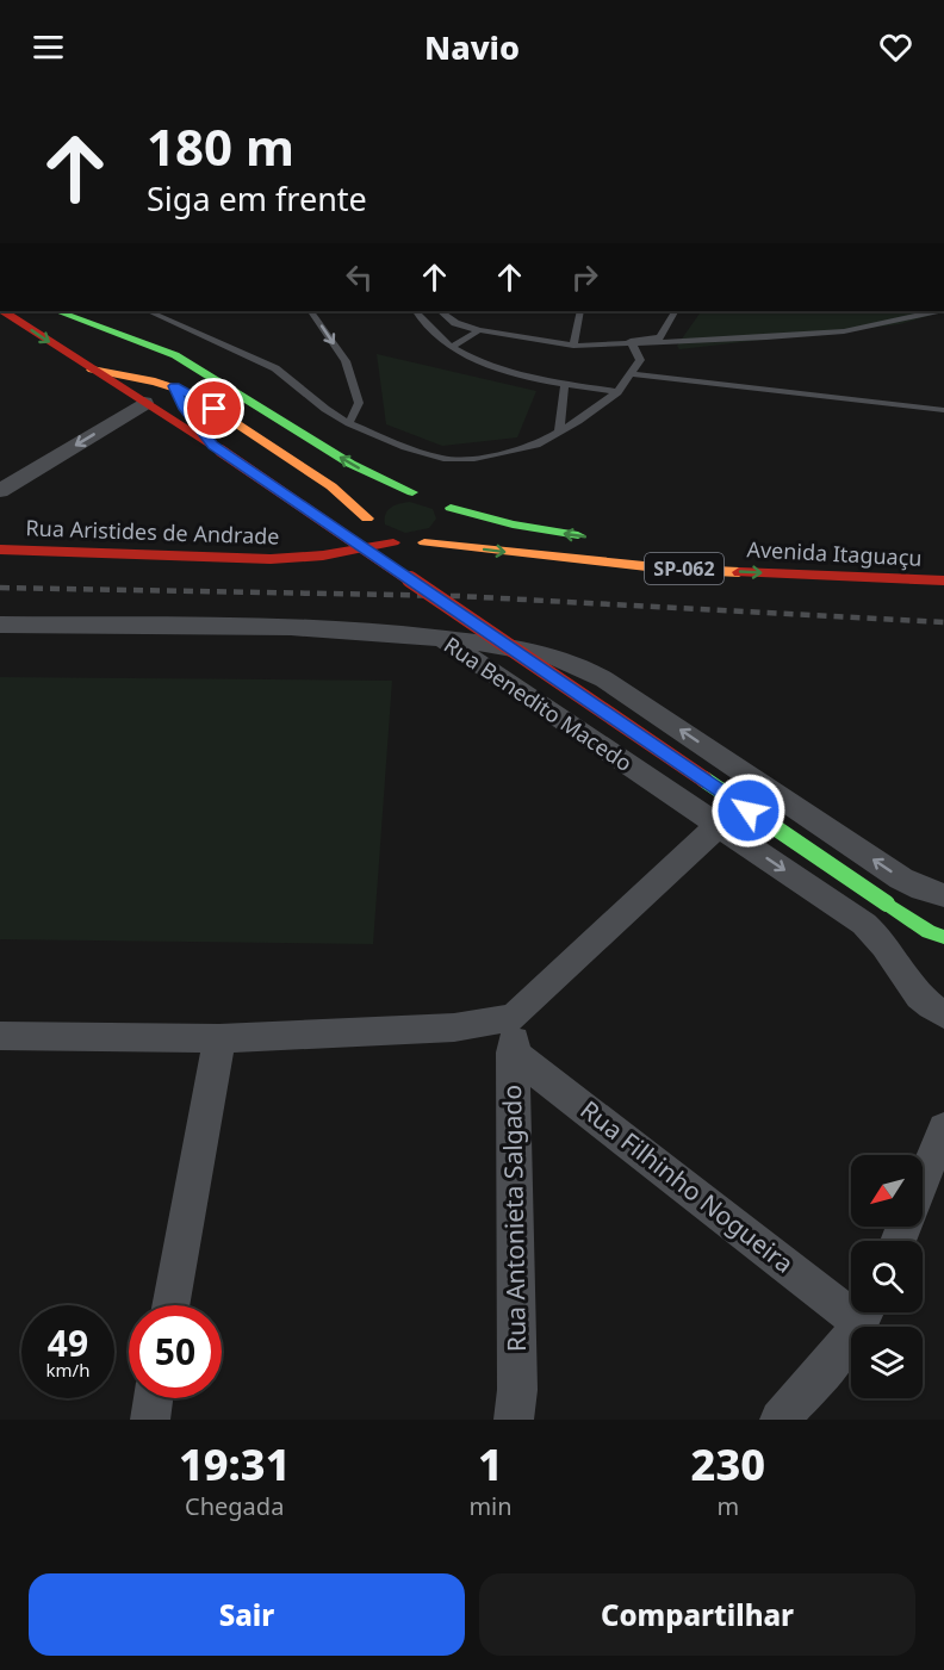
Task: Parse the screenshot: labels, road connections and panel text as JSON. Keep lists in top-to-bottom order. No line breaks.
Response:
{"streets":{"main road":["Rua Aristides de Andrade","Avenida Itaguaçu","SP-062"],"street":["Rua Benedito Macedo","Rua Filhinho Nogueira","Rua Antonieta Salgado"]},"crossings":[["Rua Aristides de Andrade","SP-062"],["Avenida Itaguaçu","SP-062"],["Rua Filhinho Nogueira","Rua Antonieta Salgado"]],"north":"bottom left","page":{"header":"Navio","turn":["180 m","Siga em frente"],"speed":"49 km/h","limit":"50","eta":["19:31","Chegada","1","min","230","m"],"buttons":["Sair","Compartilhar"]}}
